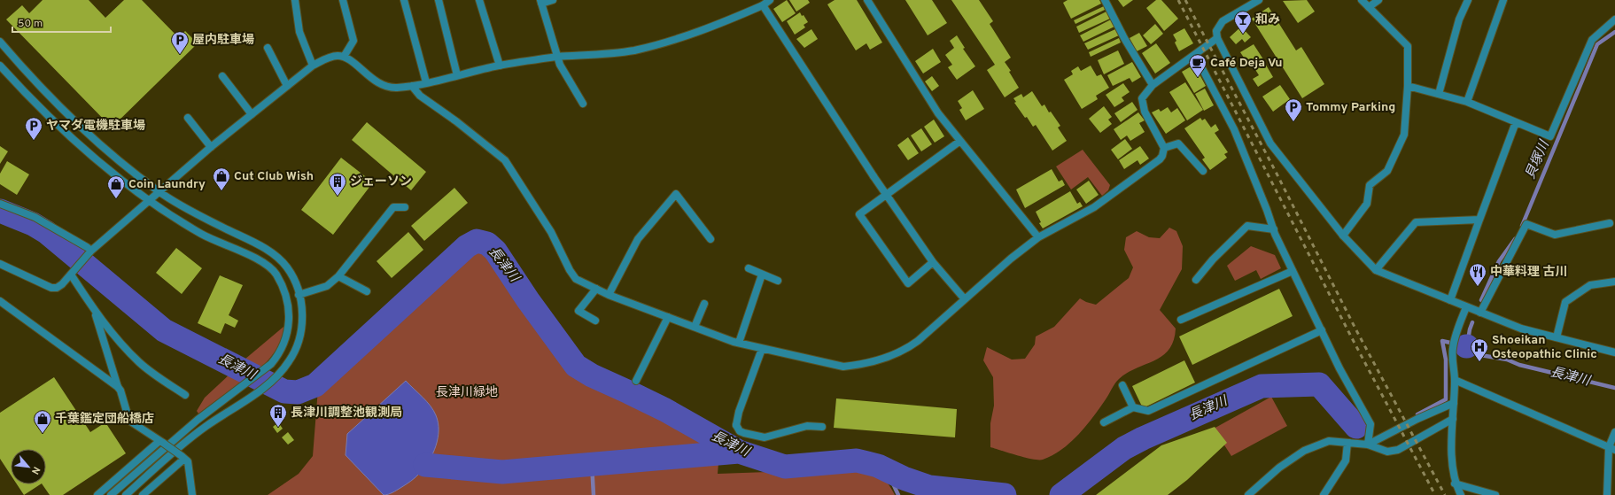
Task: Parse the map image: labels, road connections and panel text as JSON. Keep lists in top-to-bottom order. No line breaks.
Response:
{"water":["貝塚川","長津川"],"parks":["長津川緑地"],"places":{"bar":["和み"],"parking":["屋内駐車場","Tommy Parking","ヤマダ電機駐車場"],"cafe":["Café Deja Vu"],"shop":["Cut Club Wish","Coin Laundry","千葉鑑定団船橋店"],"building":["ジェーソン","長津川調整池観測局"],"restaurant":["中華料理 古川"],"hospital":["Shoeikan Osteopathic Clinic"]},"scale_bar":"50 m","north":"bottom right"}
